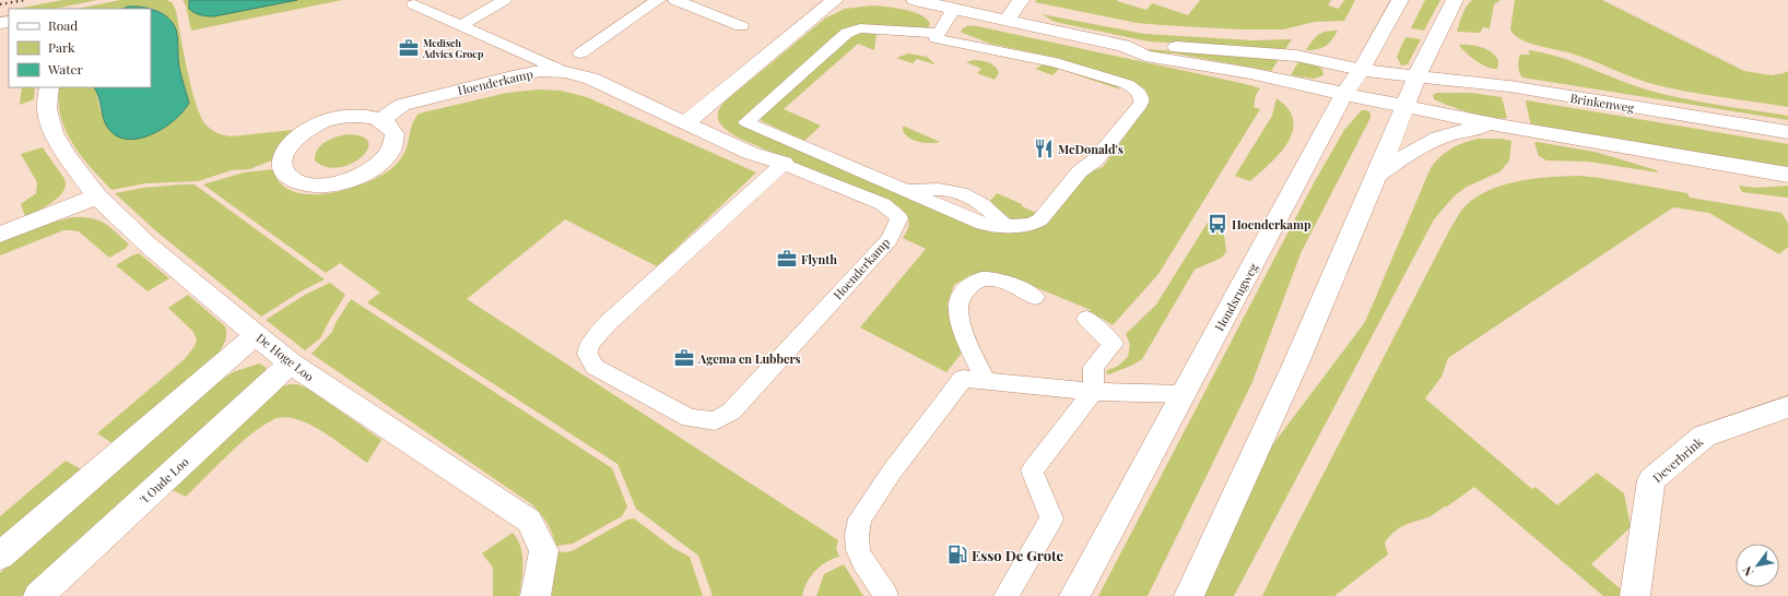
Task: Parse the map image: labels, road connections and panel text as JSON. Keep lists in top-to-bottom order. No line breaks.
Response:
{"streets":{"street":["Hoenderkamp","Brinkenweg","Hondsrugweg","De Hoge Loo","Deverbrink","'t Oude Loo"]},"crossings":[["De Hoge Loo","'t Oude Loo"]],"places":{"office":["Medisch Advies Groep","Flynth","Agema en Lubbers"],"restaurant":["McDonald's"],"bus stop":["Hoenderkamp"],"fuel station":["Esso De Grote"]},"legend":["Road","Park","Water"],"north":"bottom left"}
